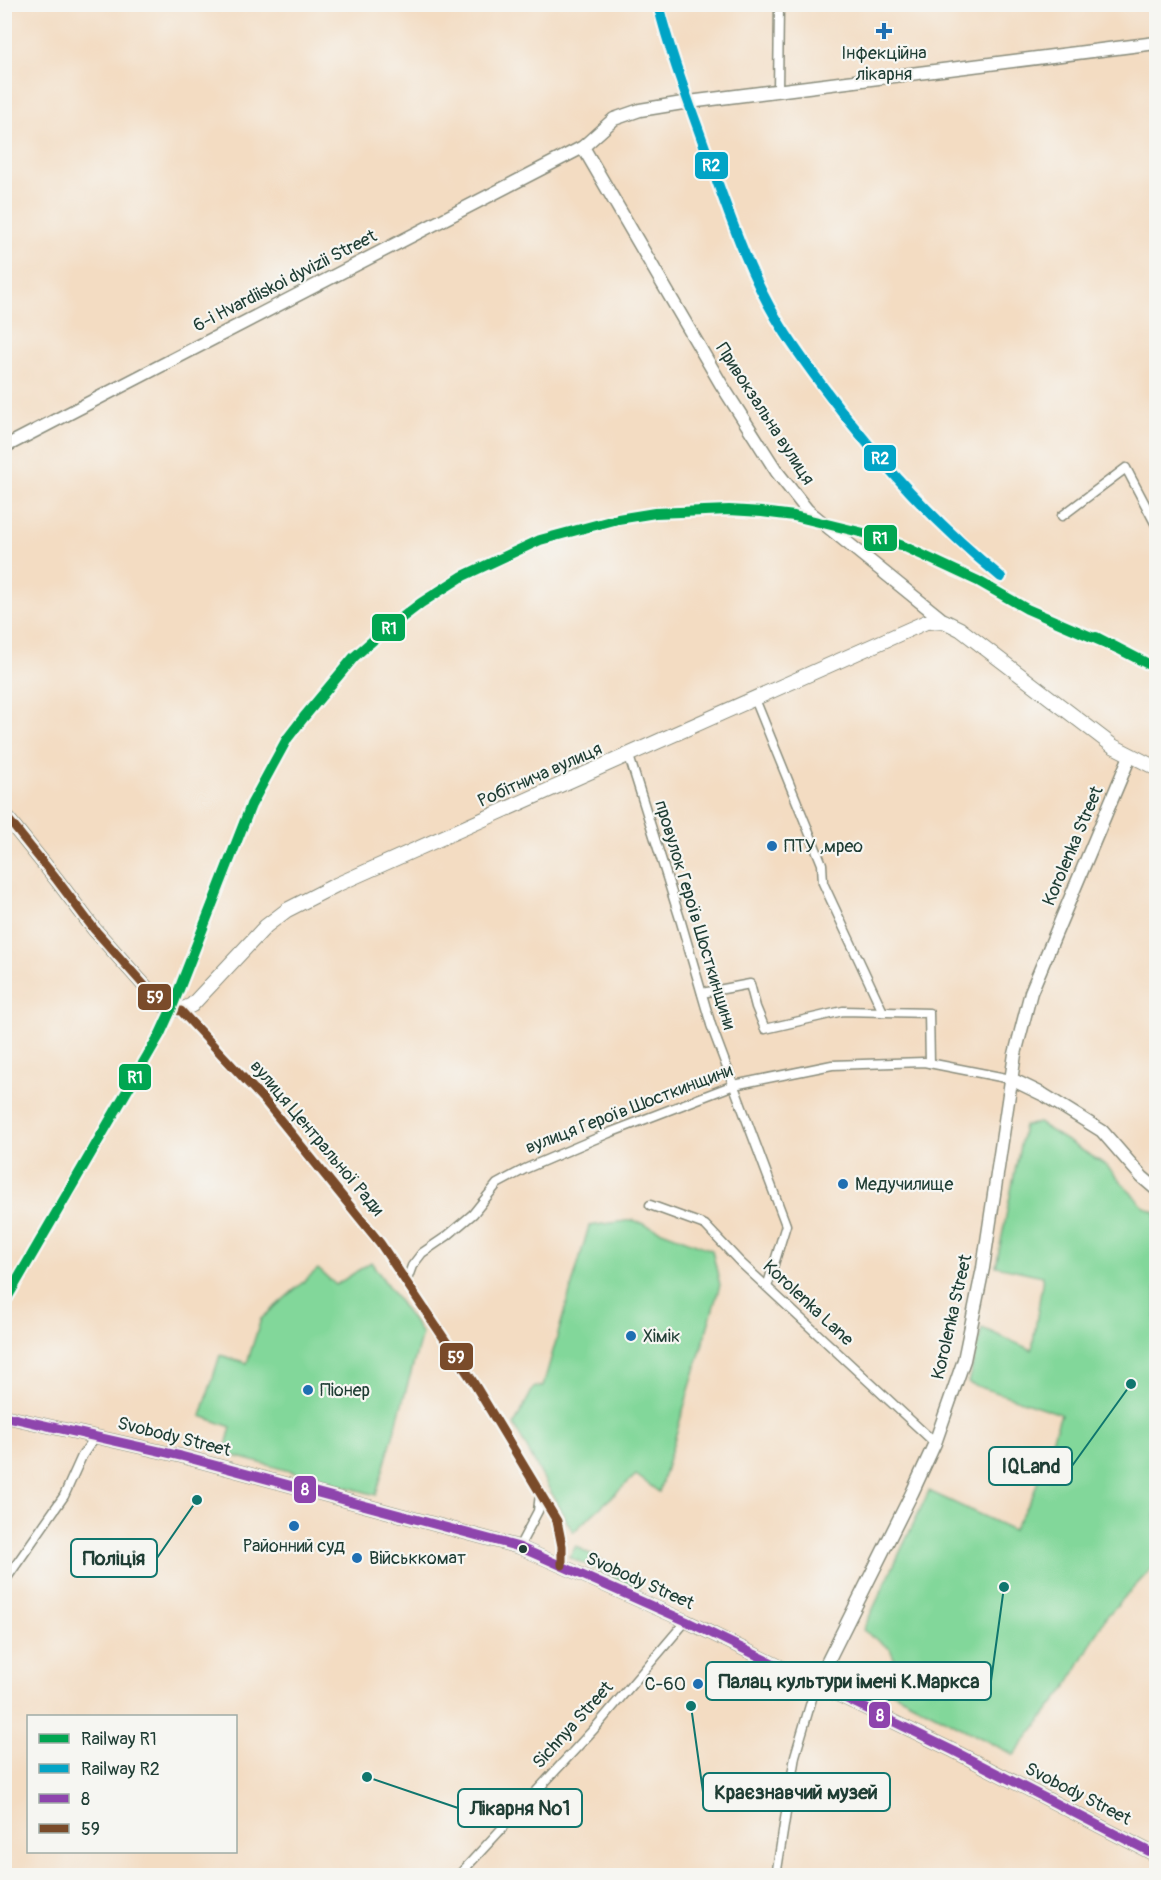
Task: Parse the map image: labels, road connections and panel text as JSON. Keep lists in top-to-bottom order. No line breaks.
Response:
{"streets":{"main road":["6-i Hvardiiskoi dyvizii Street","Привокзальна вулиця","Робітнича вулиця","Korolenka Street","вулиця Героїв Шосткинщини","вулиця Центральної Ради","Svobody Street"],"street":["провулок Героїв Шосткинщини","Korolenka Lane","Sichnya Street"]},"crossings":[["6-i Hvardiiskoi dyvizii Street","Привокзальна вулиця"],["Привокзальна вулиця","Робітнича вулиця"],["Привокзальна вулиця","Korolenka Street"],["Робітнича вулиця","провулок Героїв Шосткинщини"],["Робітнича вулиця","вулиця Центральної Ради"],["Korolenka Street","вулиця Героїв Шосткинщини"],["Korolenka Street","Korolenka Lane"],["Korolenka Street","Svobody Street"],["провулок Героїв Шосткинщини","вулиця Героїв Шосткинщини"],["провулок Героїв Шосткинщини","Korolenka Lane"],["вулиця Героїв Шосткинщини","вулиця Центральної Ради"],["вулиця Центральної Ради","Svobody Street"],["Svobody Street","Sichnya Street"]],"places":{"health":["Інфекційна лікарня"],"other":["ПТУ ,мрео","Медучилище","Хімік","IQLand","Піонер","Поліція","Районний суд","Військкомат","Палац культури імені К.Маркса","С-60","Краєзнавчий музей","Лікарня №1"]},"lines":["rail line R2","rail line R1","transit line 59","transit line 8"],"legend":["Railway R1","Railway R2","8","59"]}
